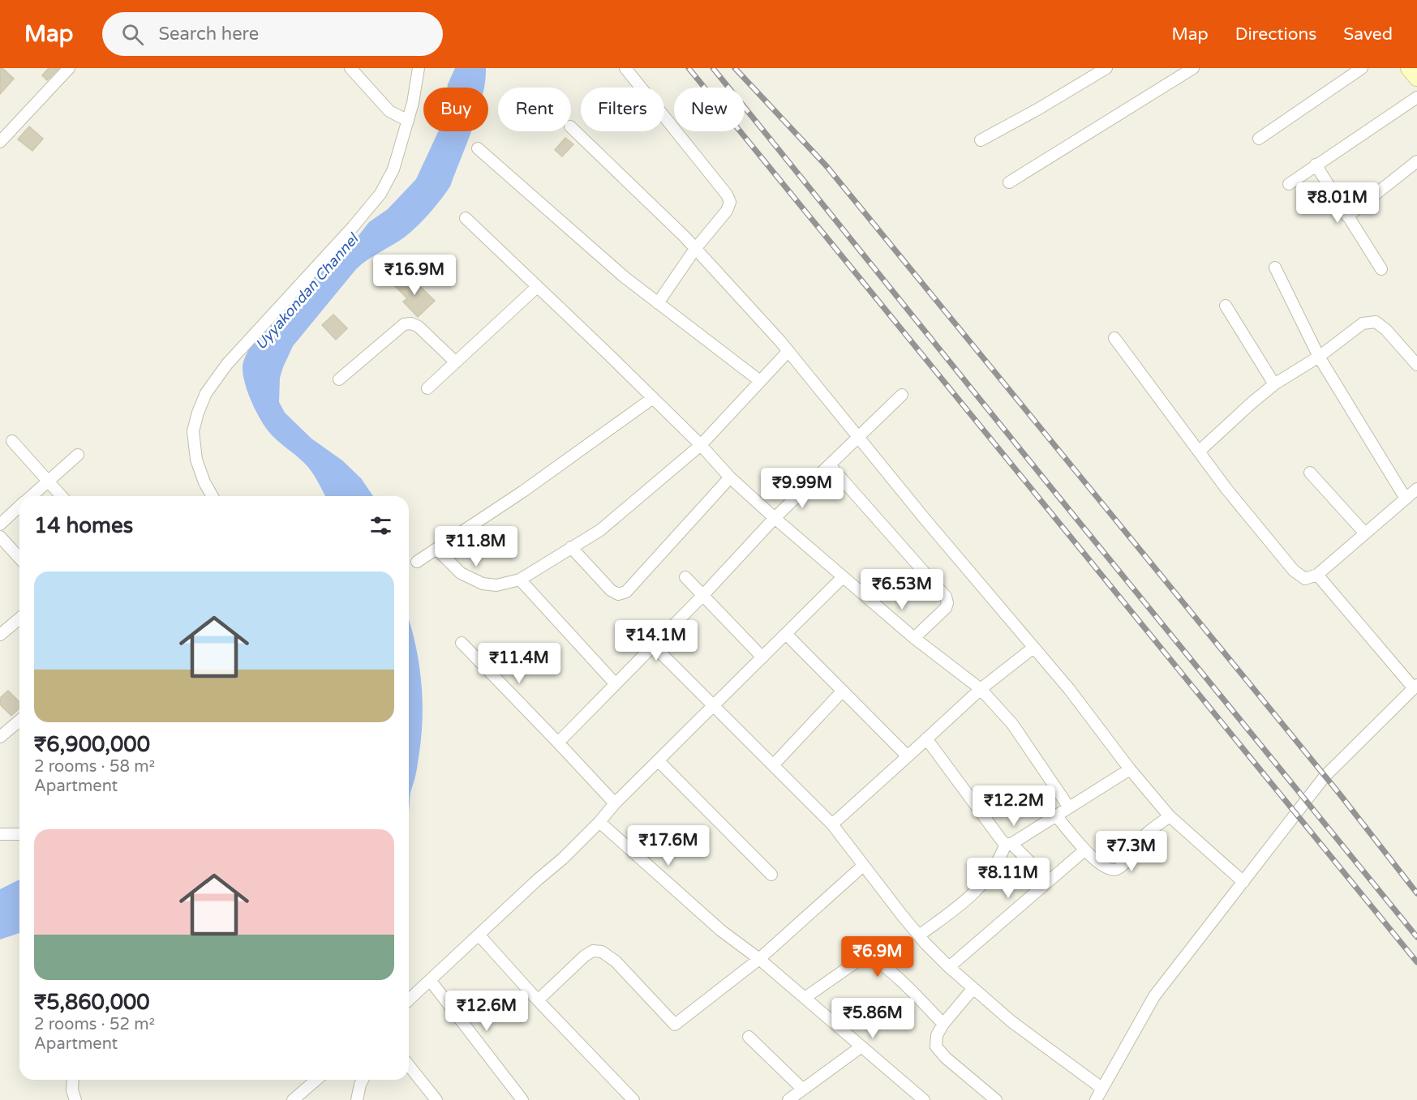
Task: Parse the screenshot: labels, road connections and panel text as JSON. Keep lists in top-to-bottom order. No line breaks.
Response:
{"water":["Uyyakondan Channel"],"page":{"header":"Map","search":"Search here","nav":["Map","Directions","Saved"],"chip":["Buy","Rent","Filters","New"],"price":["₹8.01M","₹16.9M","₹9.99M","₹11.8M","₹6.53M","₹14.1M","₹11.4M","₹12.2M","₹17.6M","₹7.3M","₹8.11M","₹6.9M","₹12.6M","₹5.86M"],"heading":"14 homes","list":[{"name":"₹6,900,000","note":"2 rooms · 58 m² · Apartment"},{"name":"₹5,860,000","note":"2 rooms · 52 m² · Apartment"}]}}
